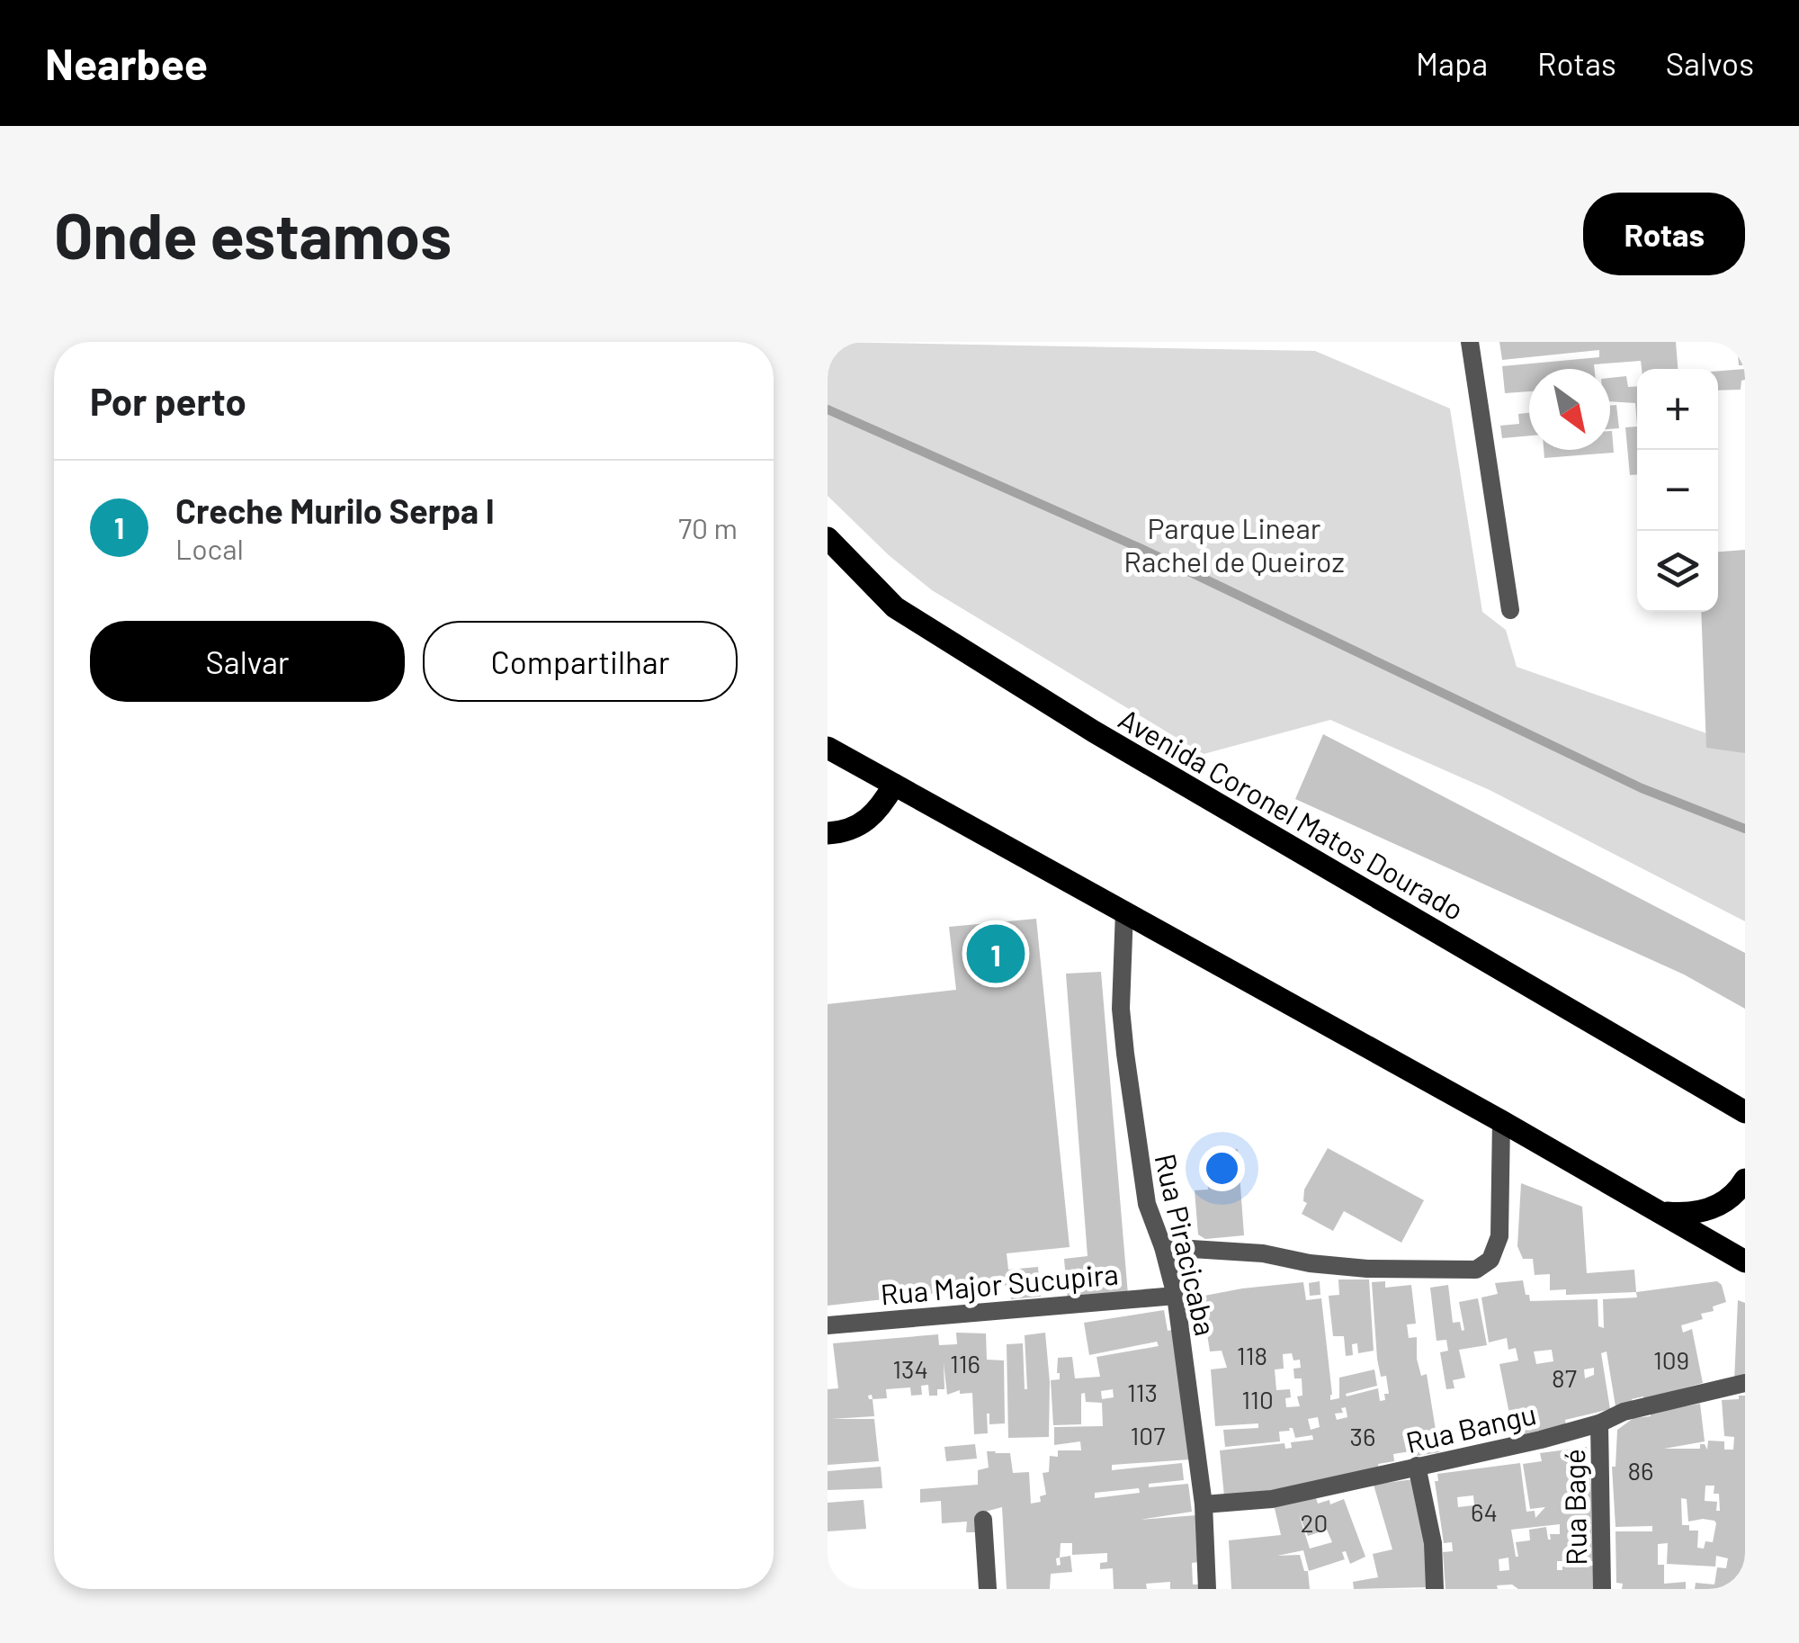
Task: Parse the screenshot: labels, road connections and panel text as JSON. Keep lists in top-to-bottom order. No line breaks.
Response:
{"streets":{"main road":["Avenida Coronel Matos Dourado"],"street":["Rua Piracicaba","Rua Major Sucupira","Rua Bangu","Rua Bagé"]},"crossings":[["Rua Piracicaba","Rua Major Sucupira"],["Rua Piracicaba","Rua Bangu"],["Rua Bangu","Rua Bagé"]],"parks":["Parque Linear Rachel de Queiroz"],"house_numbers":["118","109","116","134","87","113","110","107","36","86","64","20"],"north":"bottom right","page":{"header":"Nearbee","nav":["Mapa","Rotas","Salvos"],"buttons":["Rotas",["Salvar","Compartilhar"]],"title":"Onde estamos","heading":"Por perto","map_buttons":["+","−"],"list":[{"mark":"1","name":"Creche Murilo Serpa I","note":"Local","value":"70 m"}],"pins":"1"}}
